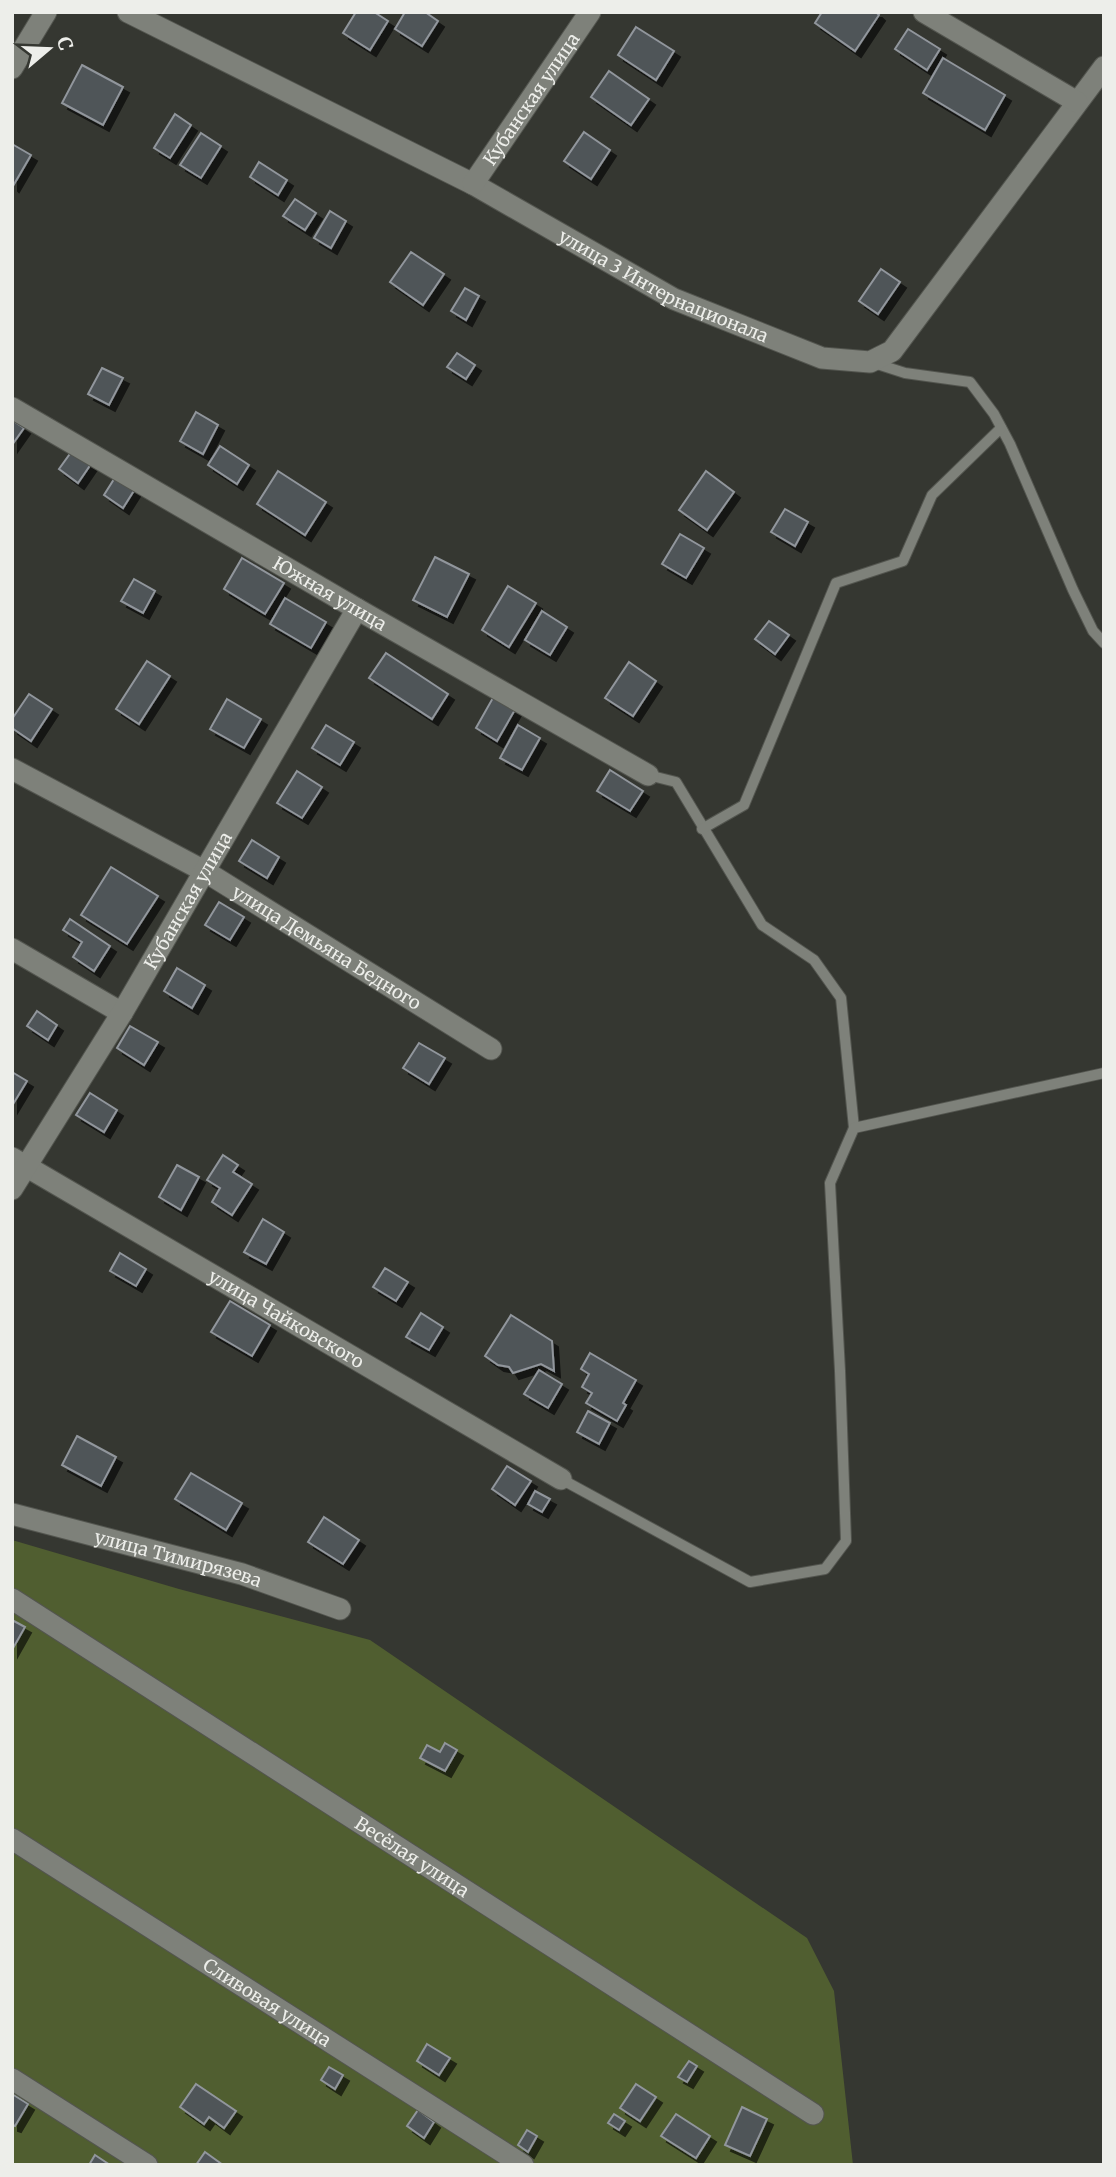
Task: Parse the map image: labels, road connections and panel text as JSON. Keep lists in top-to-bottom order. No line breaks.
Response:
{"streets":{"street":["Кубанская улица","улица 3 Интернационала","Южная улица","улица Демьяна Бедного","улица Чайковского","улица Тимирязева","Весёлая улица","Сливовая улица"]},"crossings":[["Кубанская улица","улица 3 Интернационала"],["Кубанская улица","Южная улица"],["Кубанская улица","улица Демьяна Бедного"],["Кубанская улица","улица Чайковского"]],"north":"right"}
